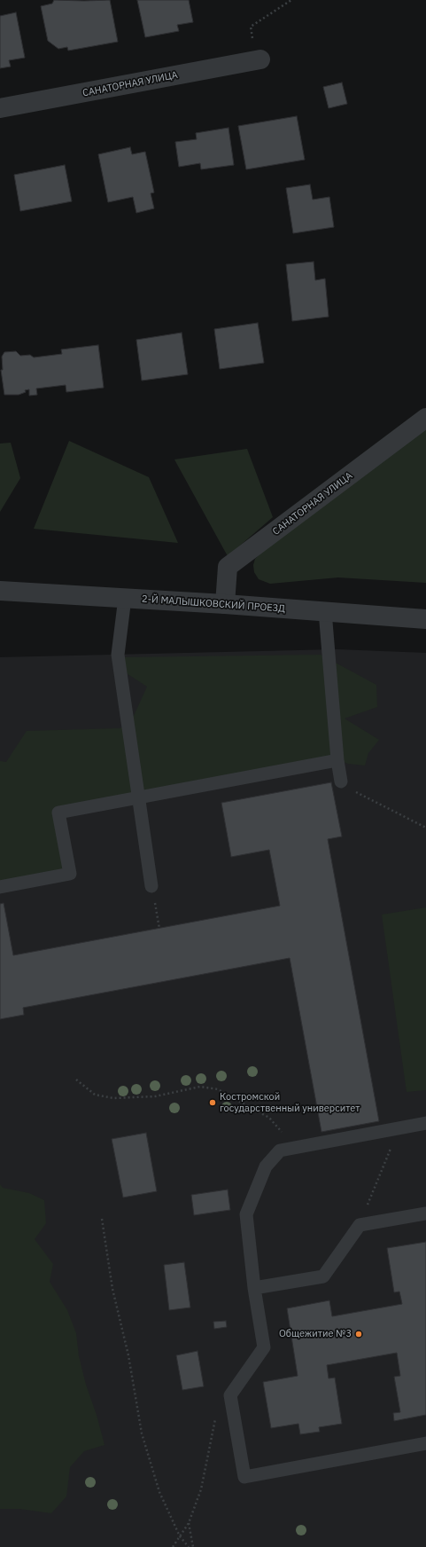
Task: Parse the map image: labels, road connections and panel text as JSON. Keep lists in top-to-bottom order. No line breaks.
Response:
{"streets":{"street":["САНАТОРНАЯ УЛИЦА","2-Й МАЛЫШКОВСКИЙ ПРОЕЗД"]},"crossings":[["САНАТОРНАЯ УЛИЦА","2-Й МАЛЫШКОВСКИЙ ПРОЕЗД"]],"places":["Костромской государственный университет","Общежитие №3"]}
